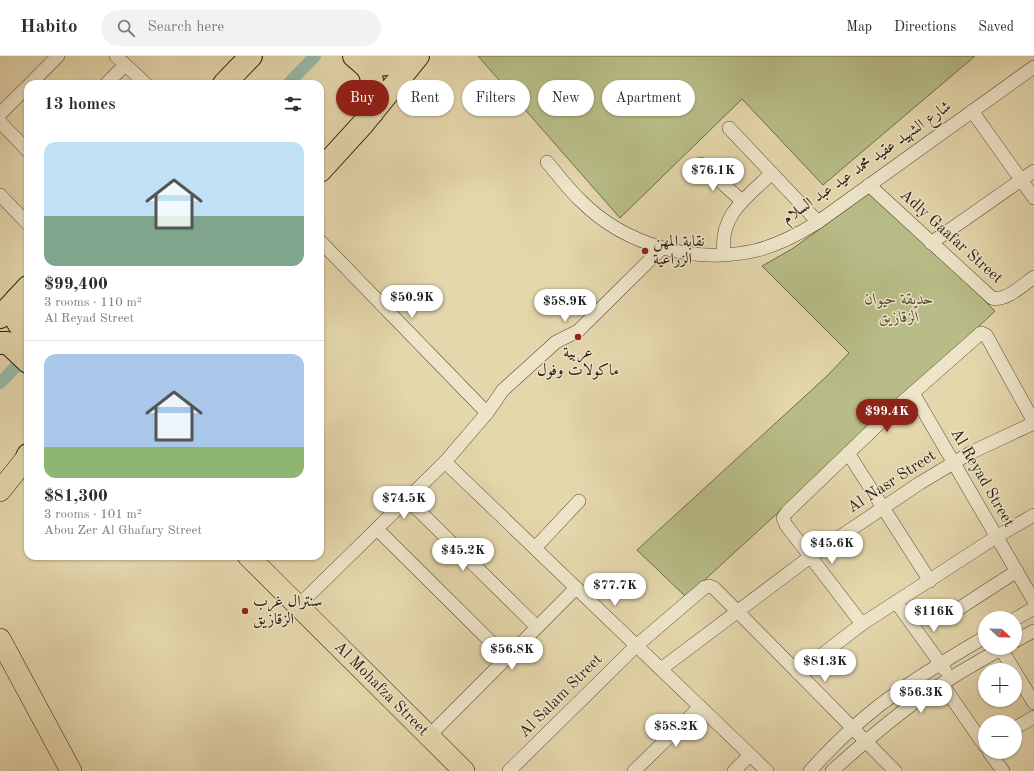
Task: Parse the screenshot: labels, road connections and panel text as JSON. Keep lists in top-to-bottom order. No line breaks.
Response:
{"streets":{"main road":["Al Mohafza Street"],"street":["شارع الشهيد عقيد محمد عيد عبد السلام","Adly Gaafar Street","Al Reyad Street","Al Nasr Street","Al Salam Street"]},"crossings":[["شارع الشهيد عقيد محمد عيد عبد السلام","Adly Gaafar Street"],["Al Reyad Street","Al Nasr Street"],["Al Nasr Street","Al Salam Street"]],"parks":["حديقة حيوان الزقازيق"],"places":["نقابة المهن الزراعية","عربية ماكولات وفول","سنترال غرب الزقازيق"],"north":"right","page":{"header":"Habito","search":"Search here","nav":["Map","Directions","Saved"],"chip":["Buy","Rent","Filters","New","Apartment"],"heading":"13 homes","list":[{"name":"$99,400","note":"3 rooms · 110 m² · Al Reyad Street"},{"name":"$81,300","note":"3 rooms · 101 m² · Abou Zer Al Ghafary Street"}],"price":["$76.1K","$50.9K","$58.9K","$99.4K","$74.5K","$45.6K","$45.2K","$77.7K","$116K","$56.8K","$81.3K","$56.3K","$58.2K"],"map_buttons":["+","−"]}}
